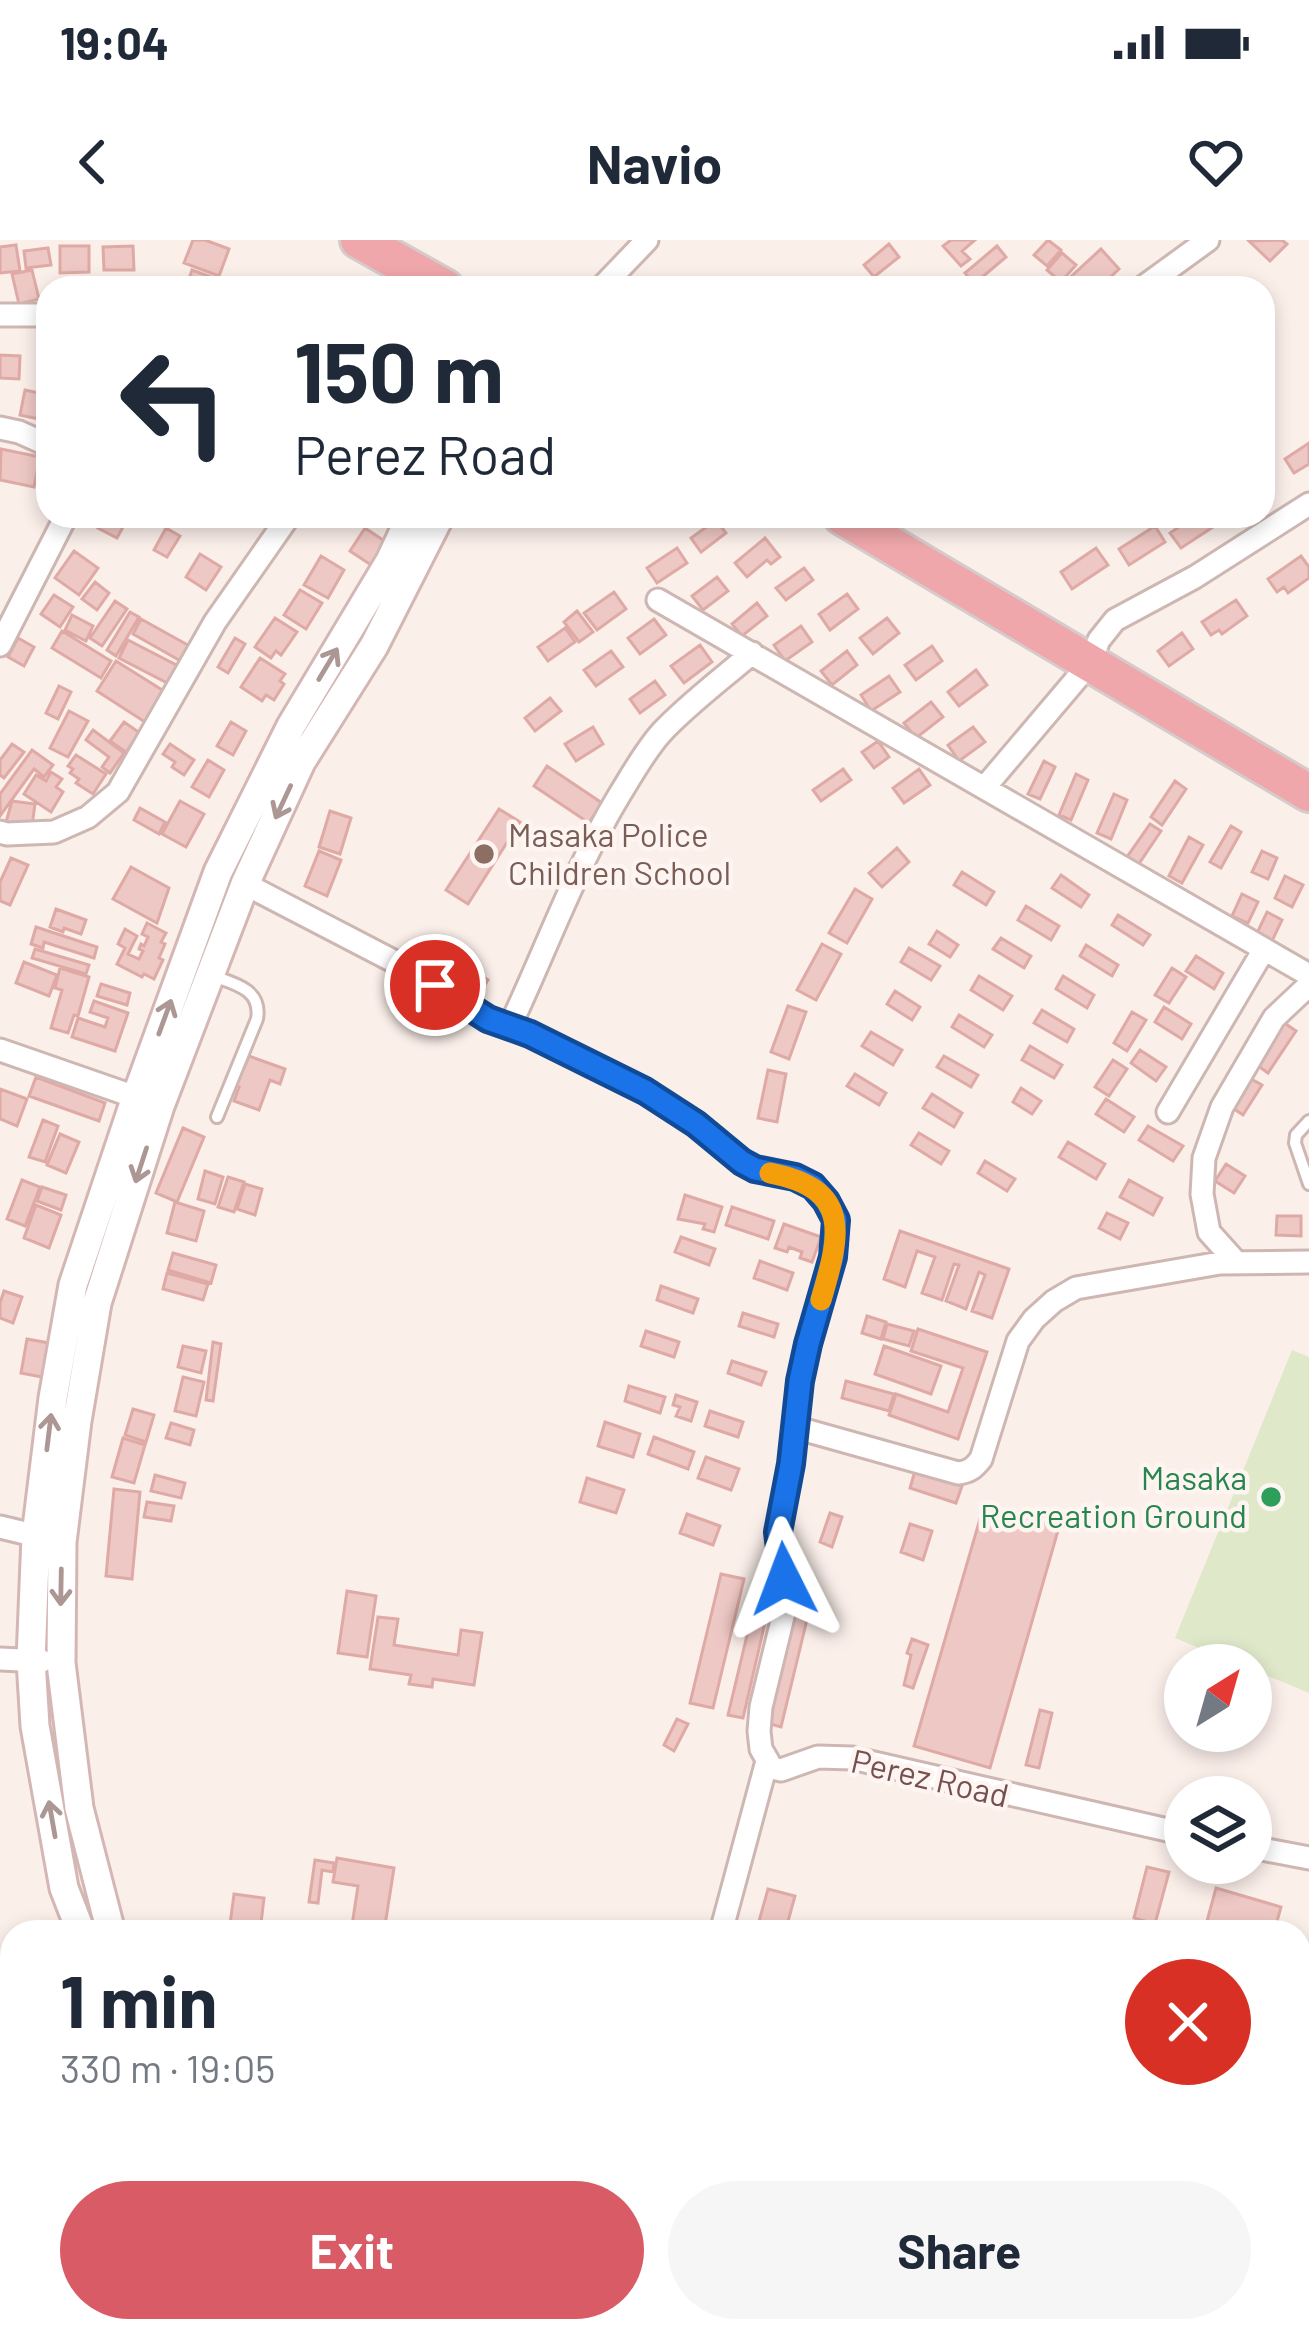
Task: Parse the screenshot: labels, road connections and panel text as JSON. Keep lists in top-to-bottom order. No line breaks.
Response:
{"streets":{"street":["Perez Road"]},"places":["Masaka Police Children School","Masaka Recreation Ground"],"north":"top right","page":{"status":"19:04","header":"Navio","turn":["150 m","Perez Road"],"heading":["1 min","330 m · 19:05"],"buttons":["Exit","Share"]}}
